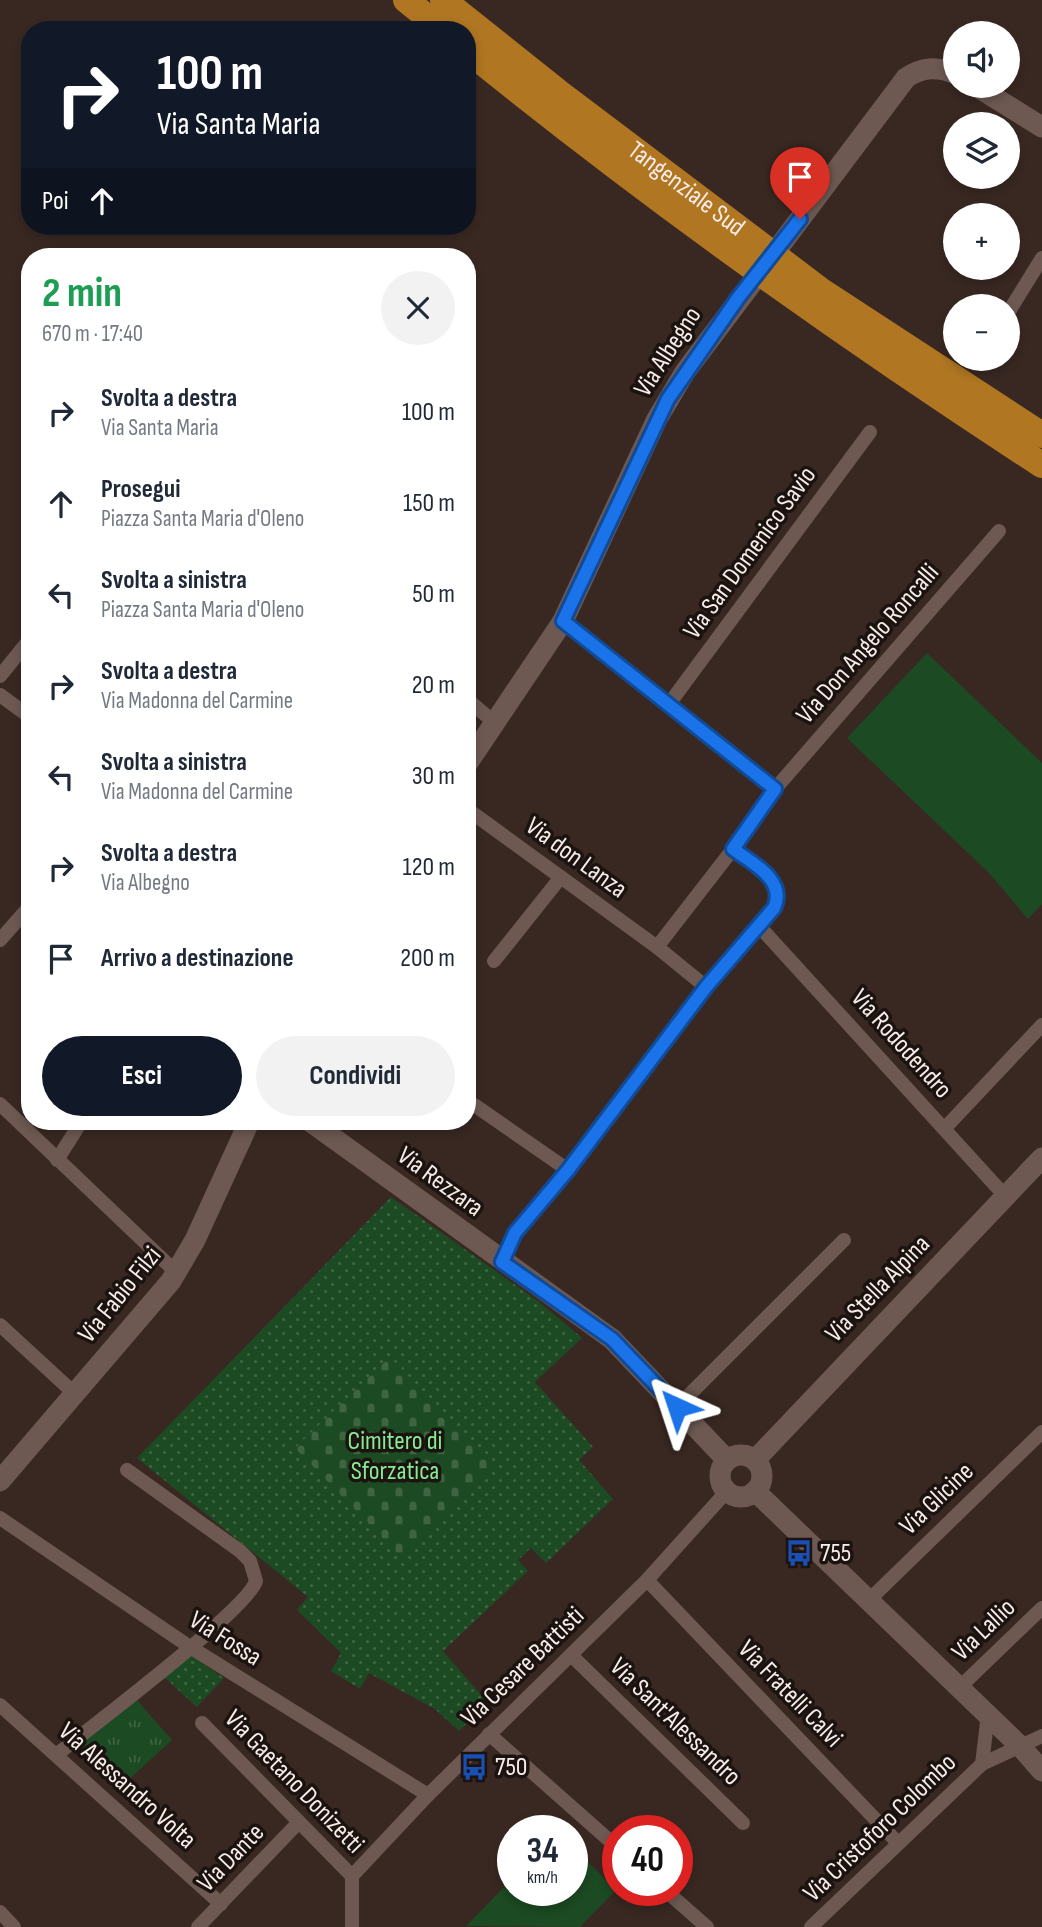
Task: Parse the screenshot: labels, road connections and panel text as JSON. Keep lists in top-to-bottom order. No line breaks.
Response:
{"streets":{"highway":["Tangenziale Sud"],"street":["Via Albegno","Via San Domenico Savio","Via Don Angelo Roncalli","Via don Lanza","Via Rododendro","Via Rezzara","Via Stella Alpina","Via Fabio Filzi","Via Glicine","Via Lallio","Via Fossa","Via Cesare Battisti","Via Fratelli Calvi","Via Sant'Alessandro","Via Gaetano Donizetti","Via Alessandro Volta","Via Cristoforo Colombo","Via Dante"]},"crossings":[["Via Don Angelo Roncalli","Via don Lanza"],["Via Rododendro","Via Stella Alpina"],["Via Rezzara","Via Stella Alpina"],["Via Rezzara","Via Cesare Battisti"],["Via Stella Alpina","Via Cesare Battisti"],["Via Fossa","Via Cesare Battisti"],["Via Cesare Battisti","Via Fratelli Calvi"],["Via Cesare Battisti","Via Sant'Alessandro"],["Via Cesare Battisti","Via Gaetano Donizetti"],["Via Fratelli Calvi","Via Cristoforo Colombo"],["Via Gaetano Donizetti","Via Dante"],["Via Alessandro Volta","Via Dante"]],"parks":["Cimitero di Sforzatica"],"places":{"bus stop":["755","750"]},"page":{"map_buttons":["+","−"],"turn":["100 m","Via Santa Maria"],"then":"Poi","heading":["2 min","670 m · 17:40"],"list":[{"name":"Svolta a destra","note":"Via Santa Maria","value":"100 m"},{"name":"Prosegui","note":"Piazza Santa Maria d'Oleno","value":"150 m"},{"name":"Svolta a sinistra","note":"Piazza Santa Maria d'Oleno","value":"50 m"},{"name":"Svolta a destra","note":"Via Madonna del Carmine","value":"20 m"},{"name":"Svolta a sinistra","note":"Via Madonna del Carmine","value":"30 m"},{"name":"Svolta a destra","note":"Via Albegno","value":"120 m"},{"name":"Arrivo a destinazione","value":"200 m"}],"buttons":["Esci","Condividi"],"speed":"34 km/h","limit":"40"}}
